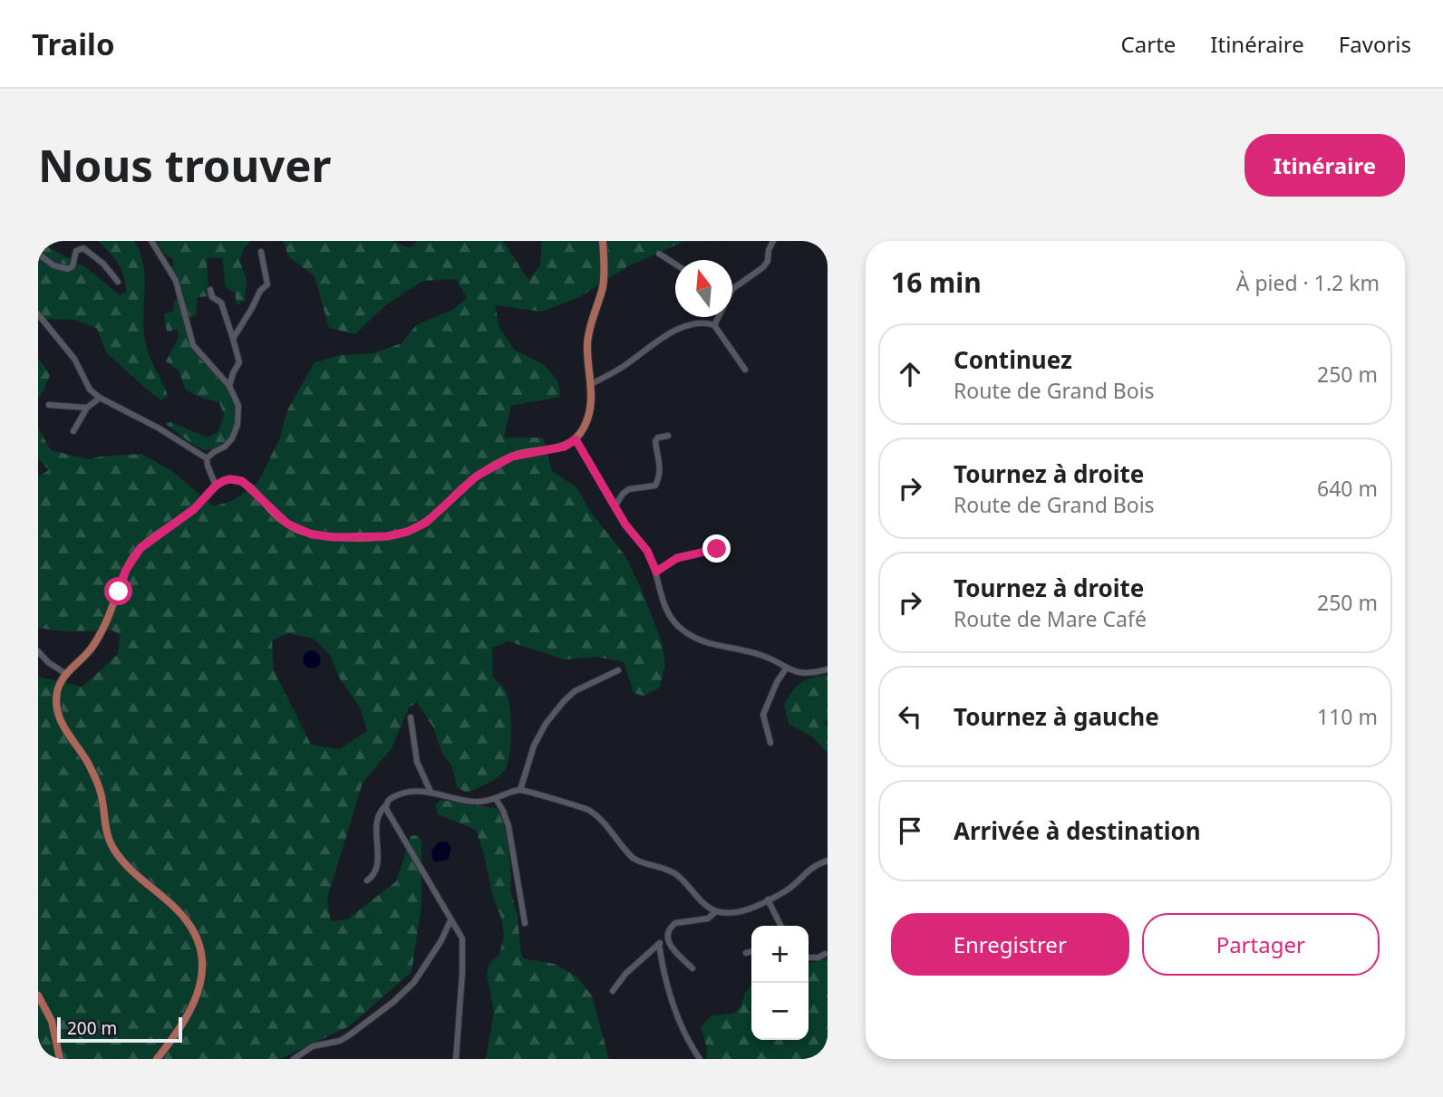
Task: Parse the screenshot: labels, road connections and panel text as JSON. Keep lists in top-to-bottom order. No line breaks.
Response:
{"scale_bar":"200 m","north":"top","page":{"header":"Trailo","nav":["Carte","Itinéraire","Favoris"],"buttons":["Itinéraire",["Enregistrer","Partager"]],"title":"Nous trouver","heading":["16 min","À pied · 1.2 km"],"list":[["Continuez","Route de Grand Bois","250 m"],["Tournez à droite","Route de Grand Bois","640 m"],["Tournez à droite","Route de Mare Café","250 m"],["Tournez à gauche","110 m"],"Arrivée à destination"],"map_buttons":["+","−"],"scale":"200 m"}}
